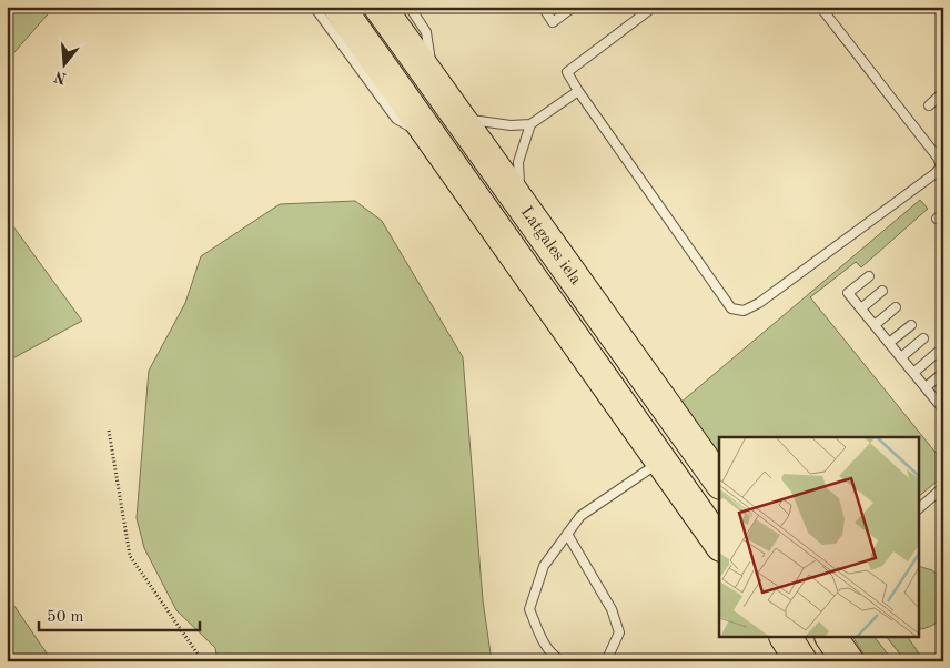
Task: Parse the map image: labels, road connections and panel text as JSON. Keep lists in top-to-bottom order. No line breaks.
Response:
{"streets":{"highway":["Latgales iela"]},"scale_bar":"50 m","north":"bottom"}
